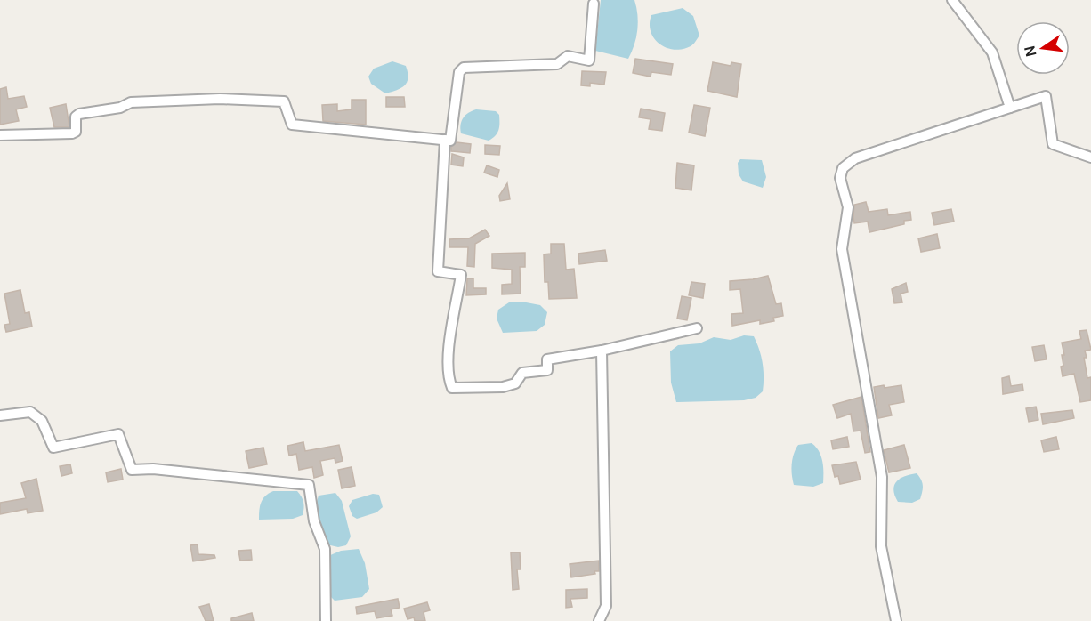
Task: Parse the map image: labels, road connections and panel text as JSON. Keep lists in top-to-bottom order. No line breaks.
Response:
{"north":"left"}
